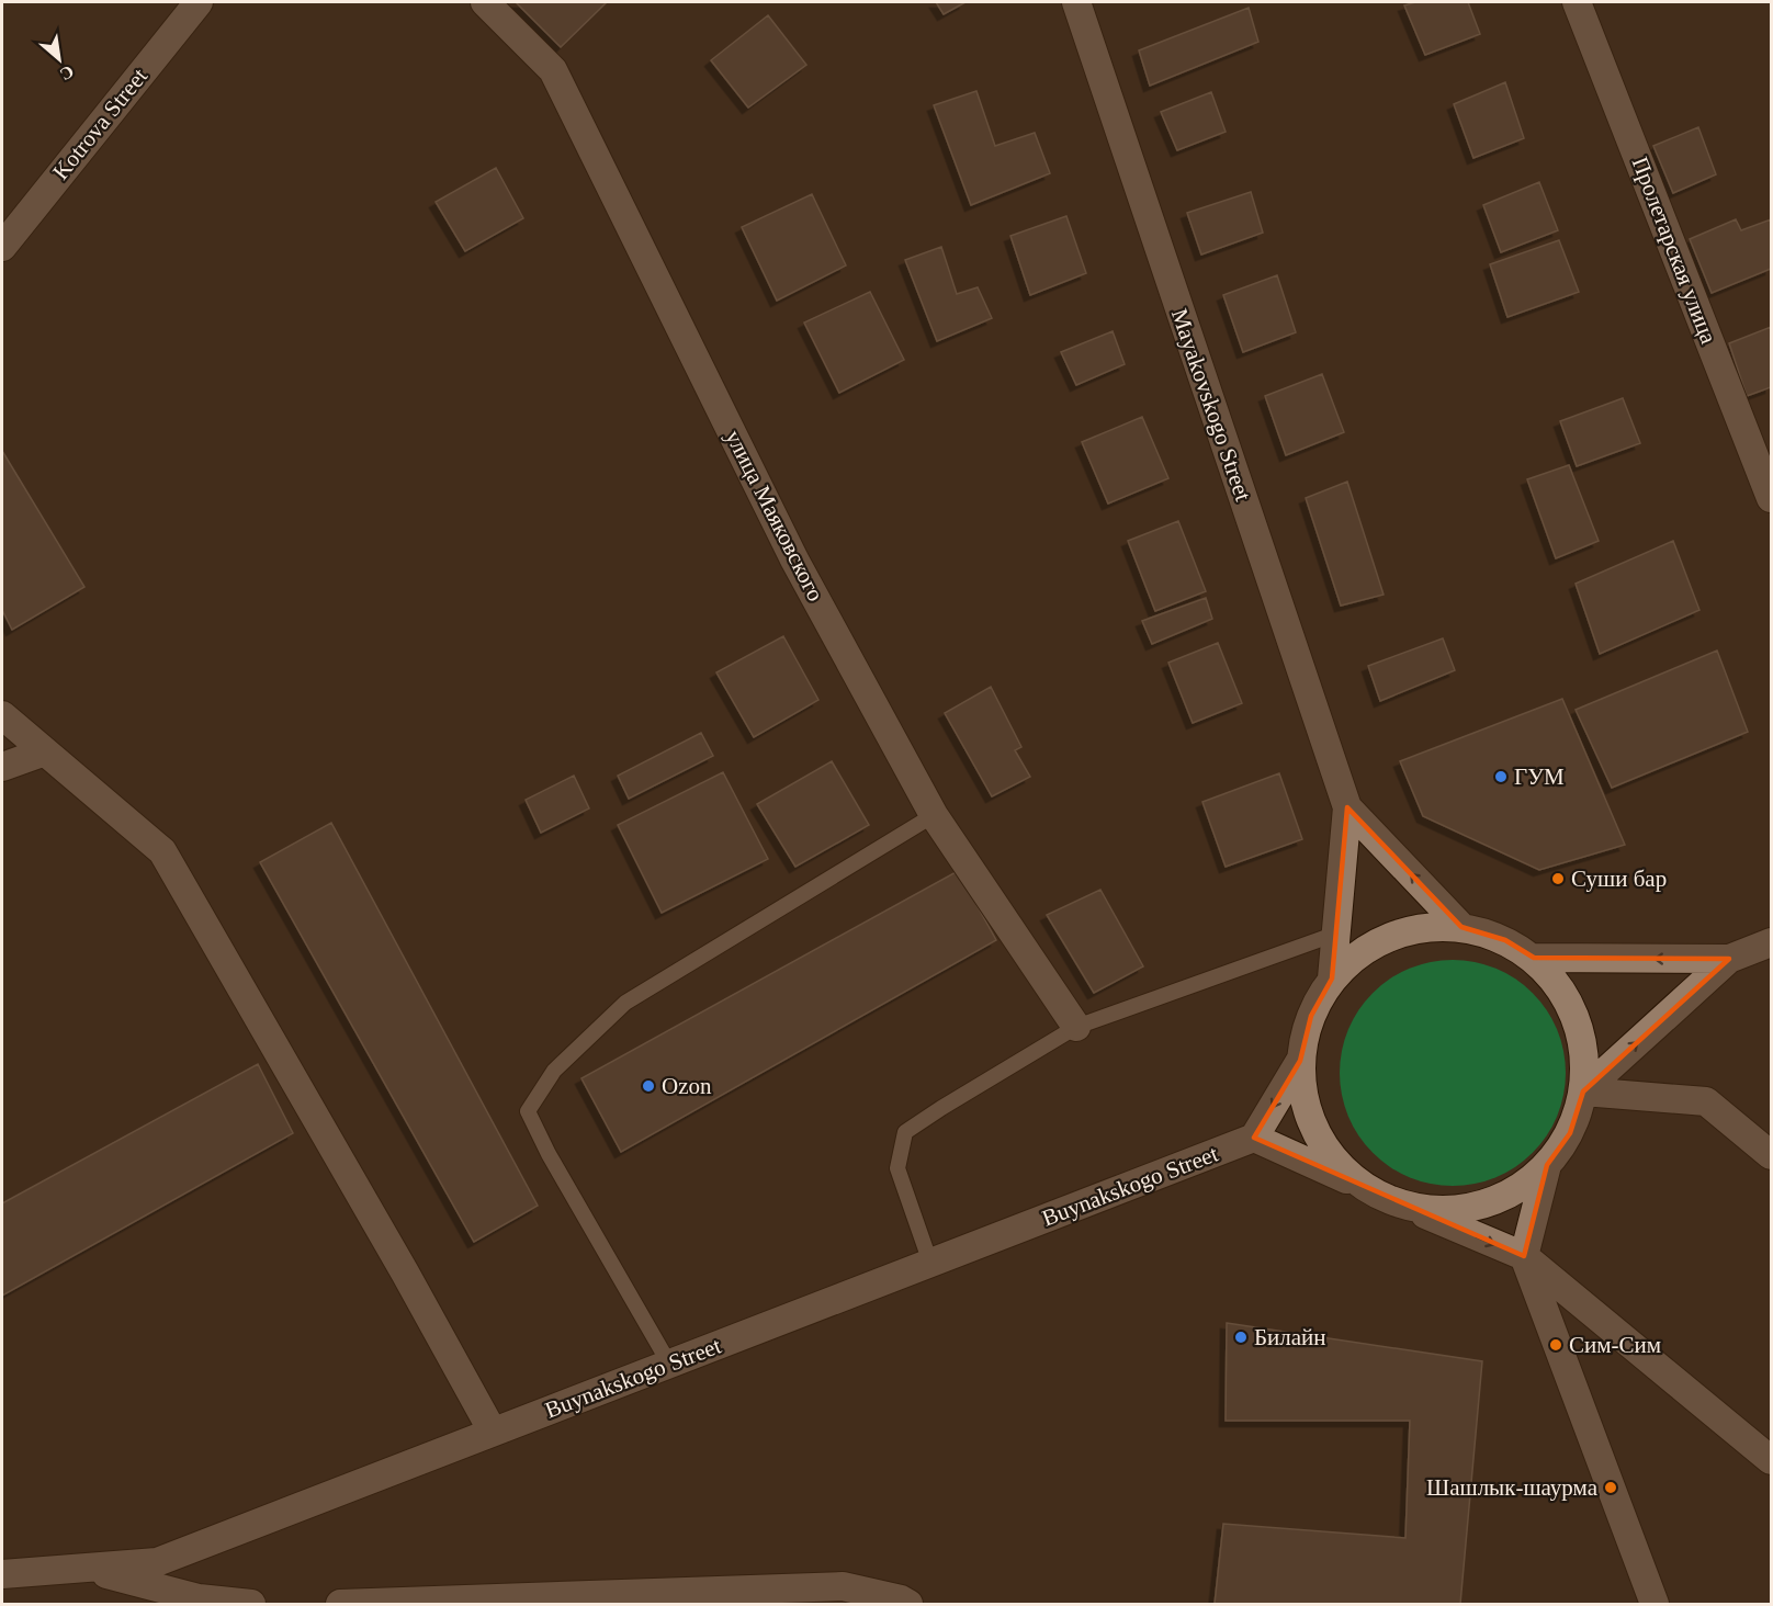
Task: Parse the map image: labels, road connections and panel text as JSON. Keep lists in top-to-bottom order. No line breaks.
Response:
{"streets":{"street":["Kotrova Street","Пролетарская улица","Mayakovskogo Street","улица Маяковского","Buynakskogo Street"]},"places":["ГУМ","Суши бар","Ozon","Билайн","Сим-Сим","Шашлык-шаурма"],"north":"bottom right"}
